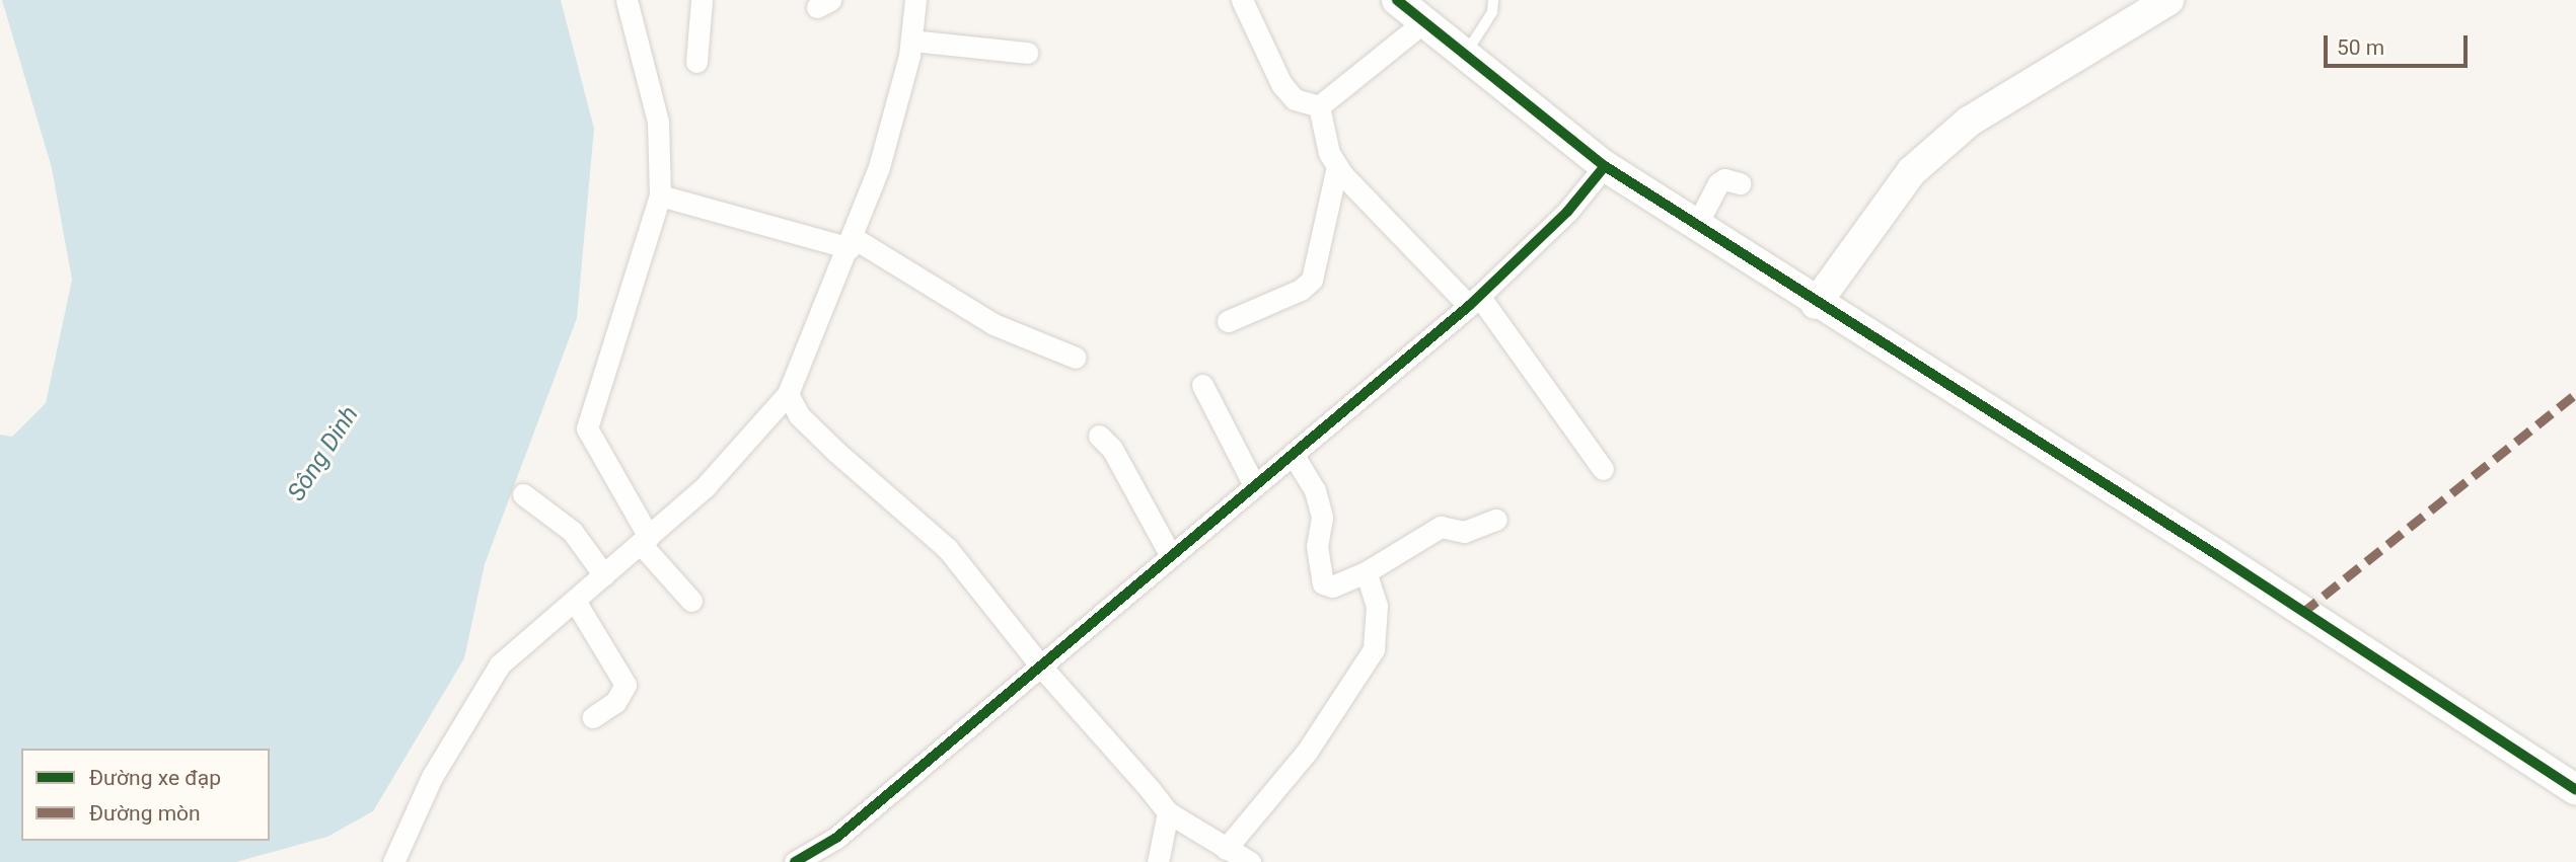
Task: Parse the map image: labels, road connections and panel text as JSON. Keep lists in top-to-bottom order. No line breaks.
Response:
{"water":["Sông Dinh"],"legend":["Đường xe đạp","Đường mòn"],"scale_bar":"50 m"}
